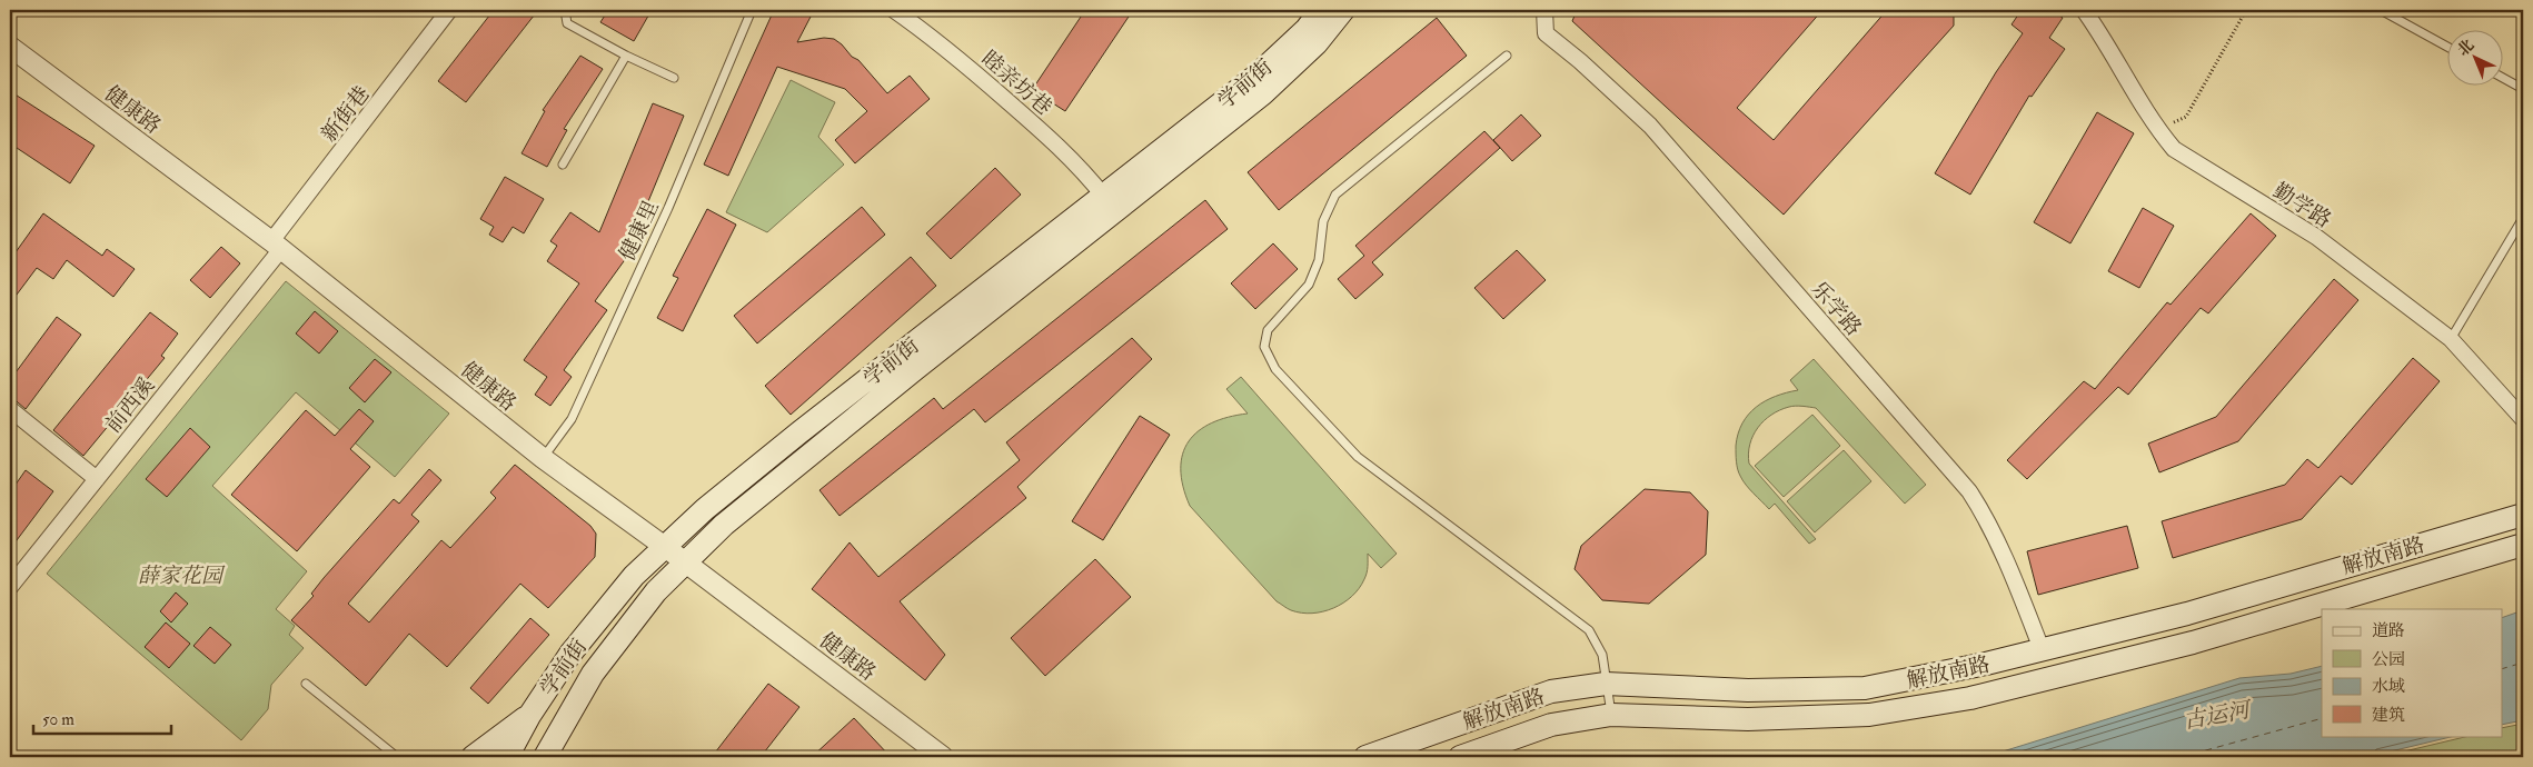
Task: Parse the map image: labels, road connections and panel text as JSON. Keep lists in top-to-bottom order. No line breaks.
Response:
{"streets":{"main road":["学前街","解放南路"],"street":["睦亲坊巷","健康路","新街巷","勤学路","乐学路","前西溪"],"lane":["健康里"]},"crossings":[["睦亲坊巷","学前街"],["学前街","健康路"],["健康路","新街巷"],["健康路","健康里"],["健康路","前西溪"],["新街巷","前西溪"],["乐学路","解放南路"]],"water":["古运河"],"parks":["薛家花园"],"legend":["道路","公园","水域","建筑"],"scale_bar":"50 m","north":"top left"}
